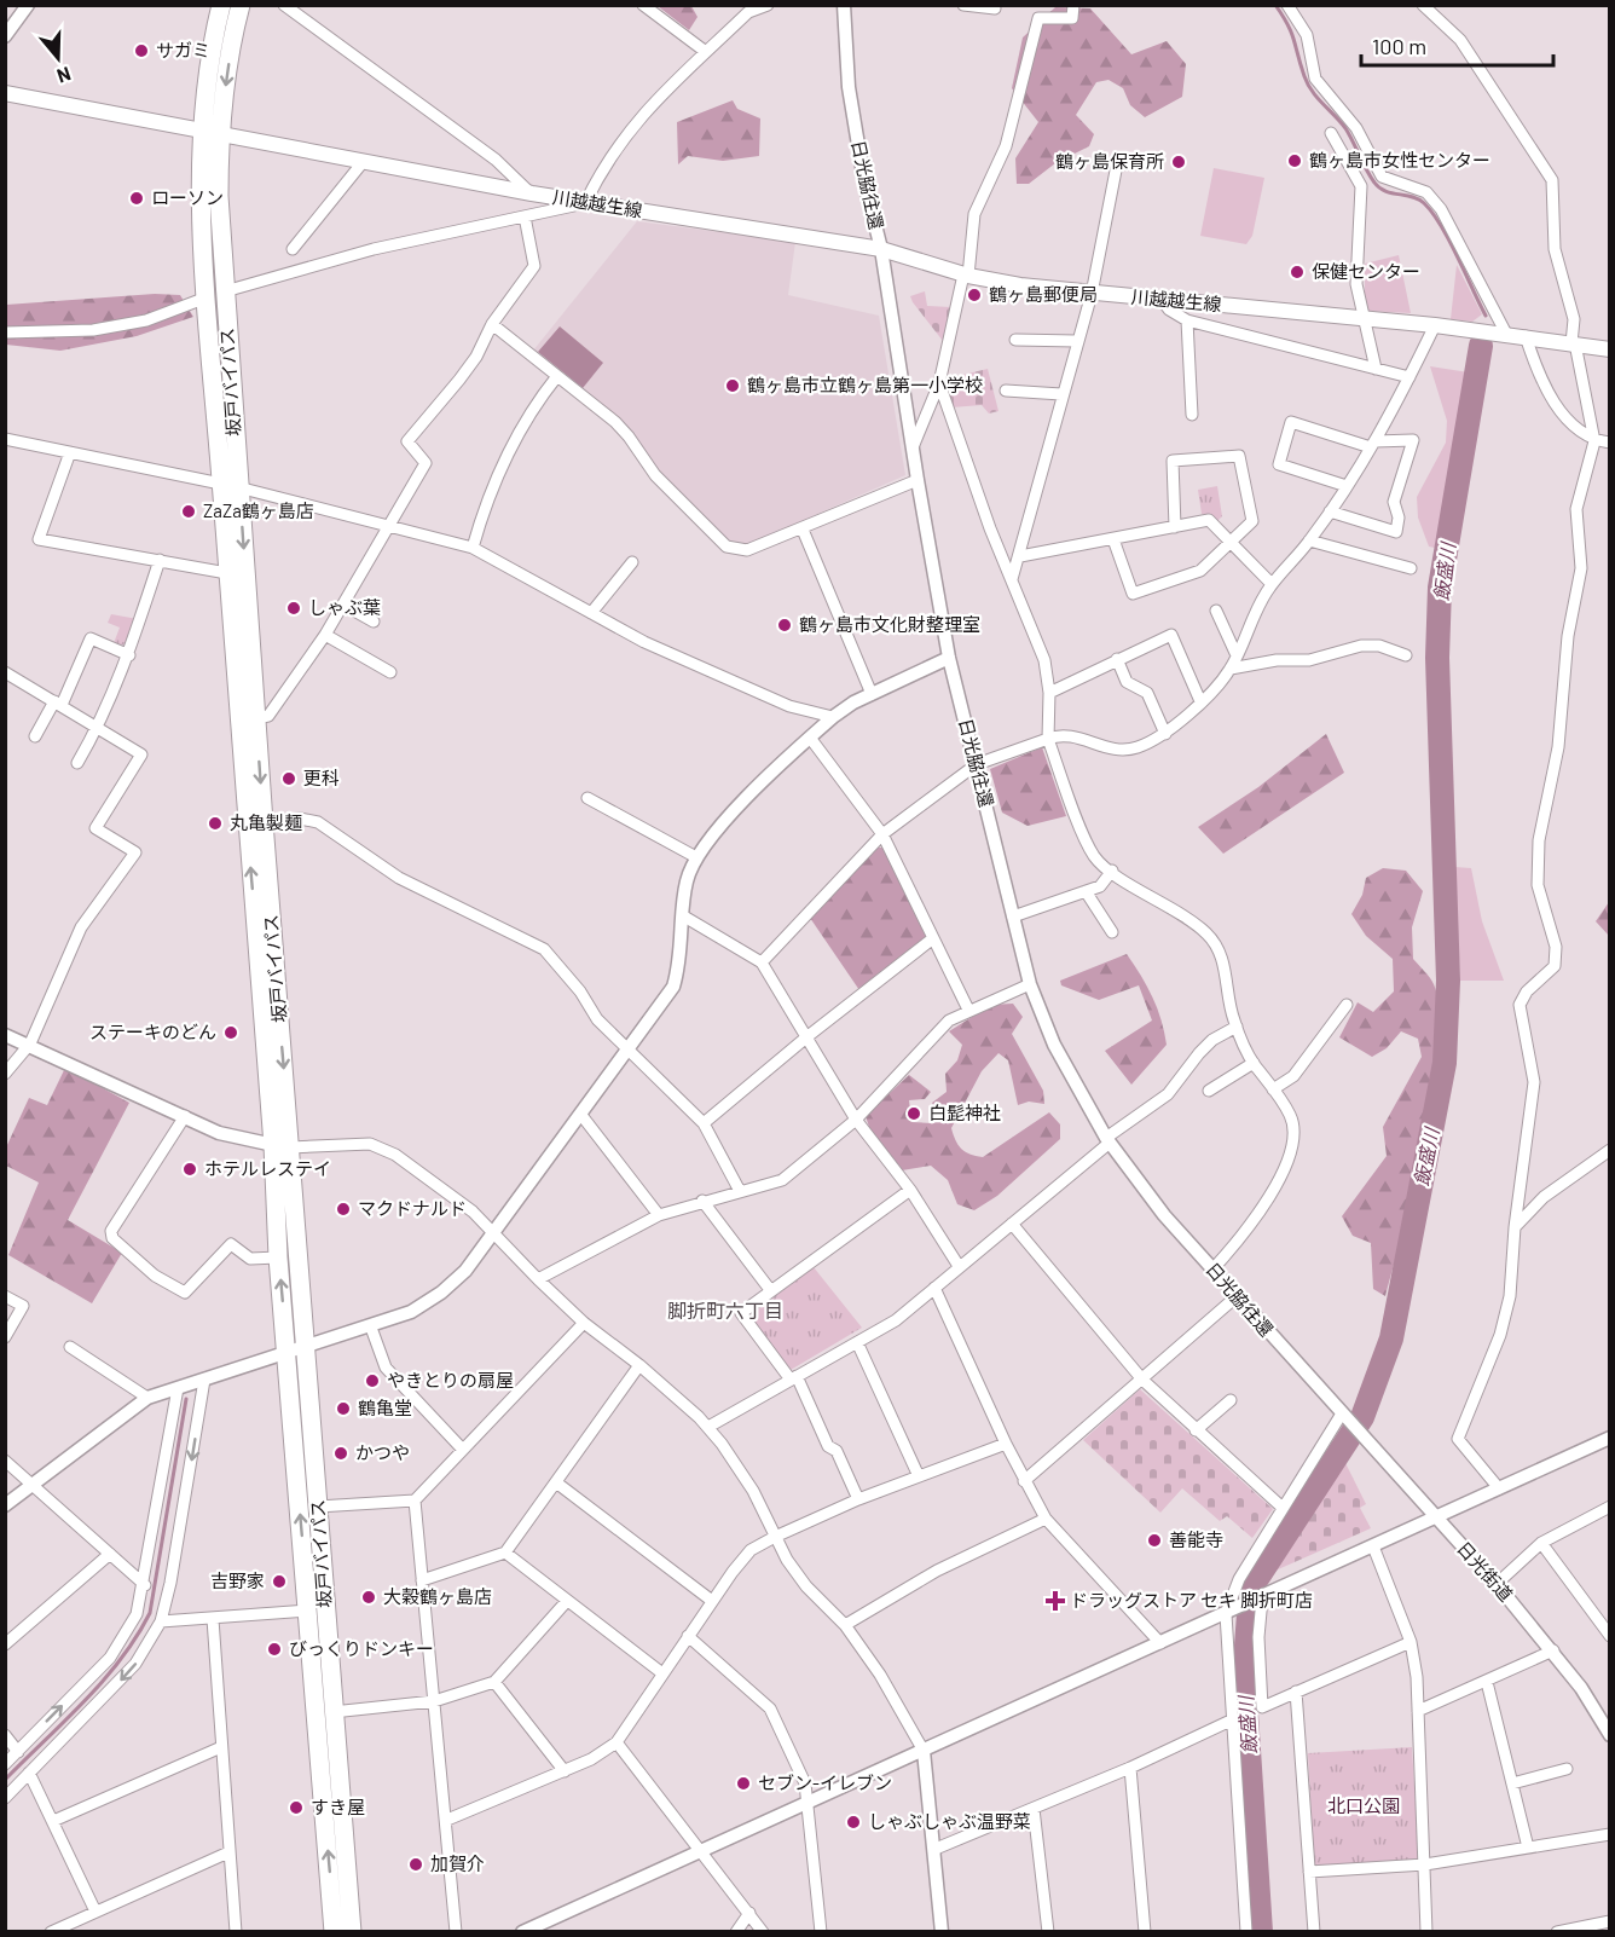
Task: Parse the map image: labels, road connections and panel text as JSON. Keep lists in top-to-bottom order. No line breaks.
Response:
{"streets":{"highway":["坂戸バイパス"],"main road":["川越越生線"],"street":["日光脇往還","日光街道"]},"crossings":[["日光脇往還","川越越生線"],["日光脇往還","日光街道"],["川越越生線","坂戸バイパス"]],"districts":["脚折町六丁目"],"water":["飯盛川"],"parks":["北口公園"],"places":{"other":["サガミ","鶴ヶ島市女性センター","鶴ヶ島保育所","ローソン","保健センター","鶴ヶ島郵便局","鶴ヶ島市立鶴ヶ島第一小学校","ZaZa鶴ヶ島店","しゃぶ葉","鶴ヶ島市文化財整理室","更科","丸亀製麺","ステーキのどん","白髭神社","ホテルレステイ","マクドナルド","やきとりの扇屋","鶴亀堂","かつや","善能寺","吉野家","大穀鶴ヶ島店","びっくりドンキー","セブン-イレブン","すき屋","しゃぶしゃぶ温野菜","加賀介"],"health":["ドラッグストア セキ 脚折町店"]},"scale_bar":"100 m","north":"bottom"}
